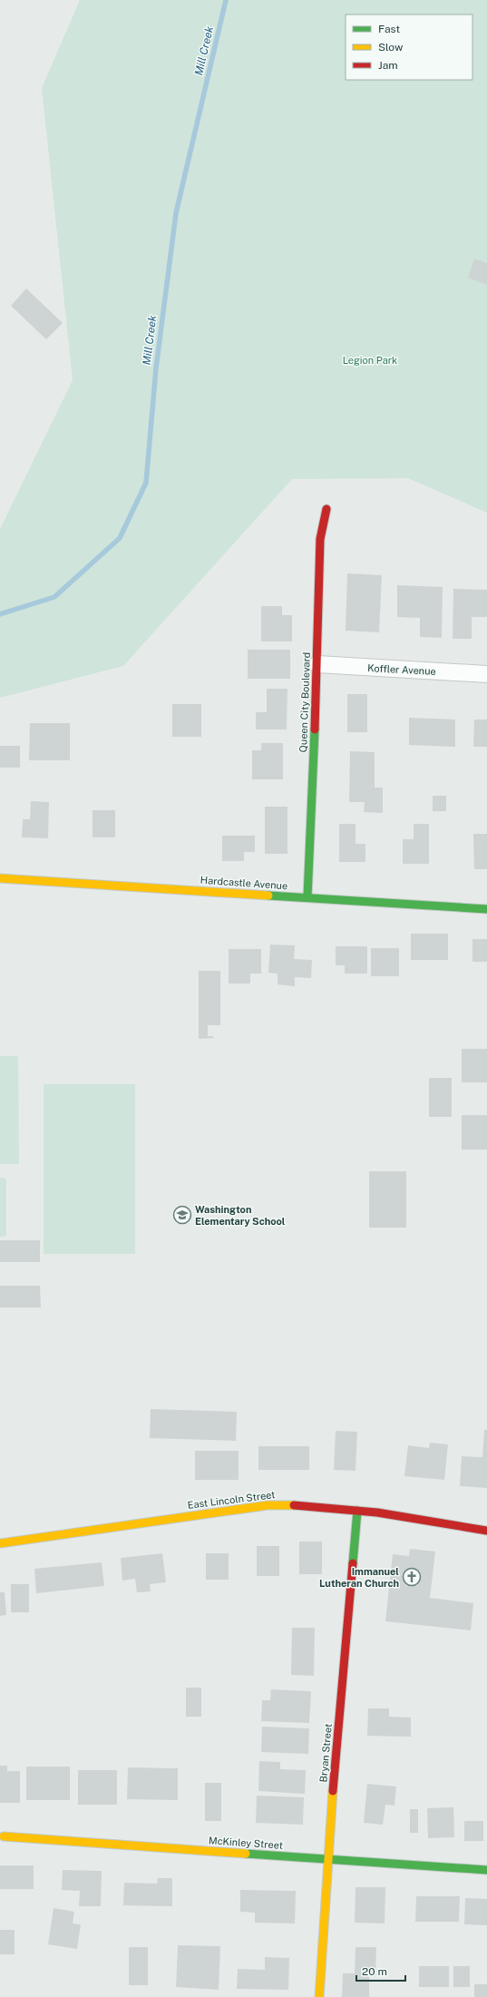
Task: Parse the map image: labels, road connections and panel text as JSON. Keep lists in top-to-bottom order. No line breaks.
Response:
{"streets":{"street":["Koffler Avenue","Queen City Boulevard","Hardcastle Avenue","East Lincoln Street","Bryan Street","McKinley Street"]},"crossings":[["Koffler Avenue","Queen City Boulevard"],["Queen City Boulevard","Hardcastle Avenue"],["East Lincoln Street","Bryan Street"],["Bryan Street","McKinley Street"]],"water":["Mill Creek"],"parks":["Legion Park"],"places":{"school or university":["Washington Elementary School"],"church":["Immanuel Lutheran Church"]},"legend":["Fast","Slow","Jam"],"scale_bar":"20 m"}
